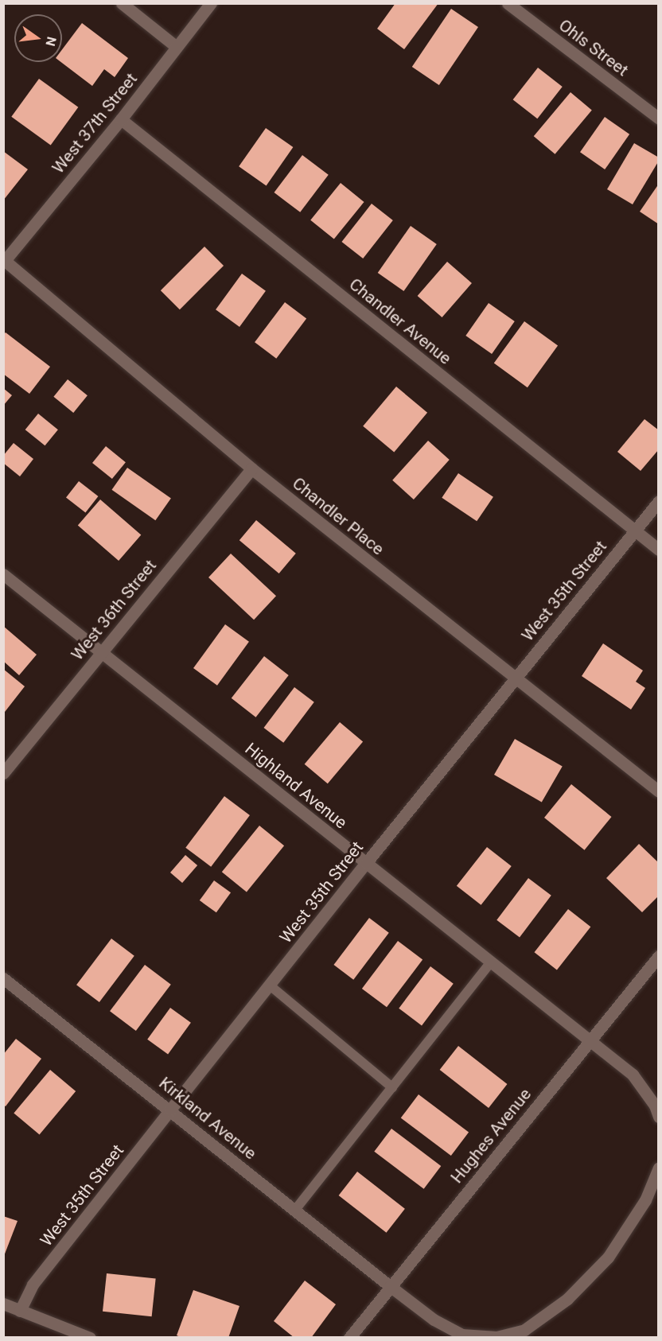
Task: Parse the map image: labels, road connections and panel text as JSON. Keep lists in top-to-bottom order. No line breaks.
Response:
{"streets":{"street":["Ohls Street","West 37th Street","Chandler Avenue","Chandler Place","West 35th Street","West 36th Street","Highland Avenue","Kirkland Avenue","Hughes Avenue"]},"crossings":[["West 37th Street","Chandler Avenue"],["West 37th Street","Chandler Place"],["Chandler Avenue","West 35th Street"],["Chandler Place","West 35th Street"],["Chandler Place","West 36th Street"],["West 35th Street","Highland Avenue"],["West 35th Street","Kirkland Avenue"],["West 36th Street","Highland Avenue"],["Highland Avenue","Hughes Avenue"],["Kirkland Avenue","Hughes Avenue"]],"north":"right"}
